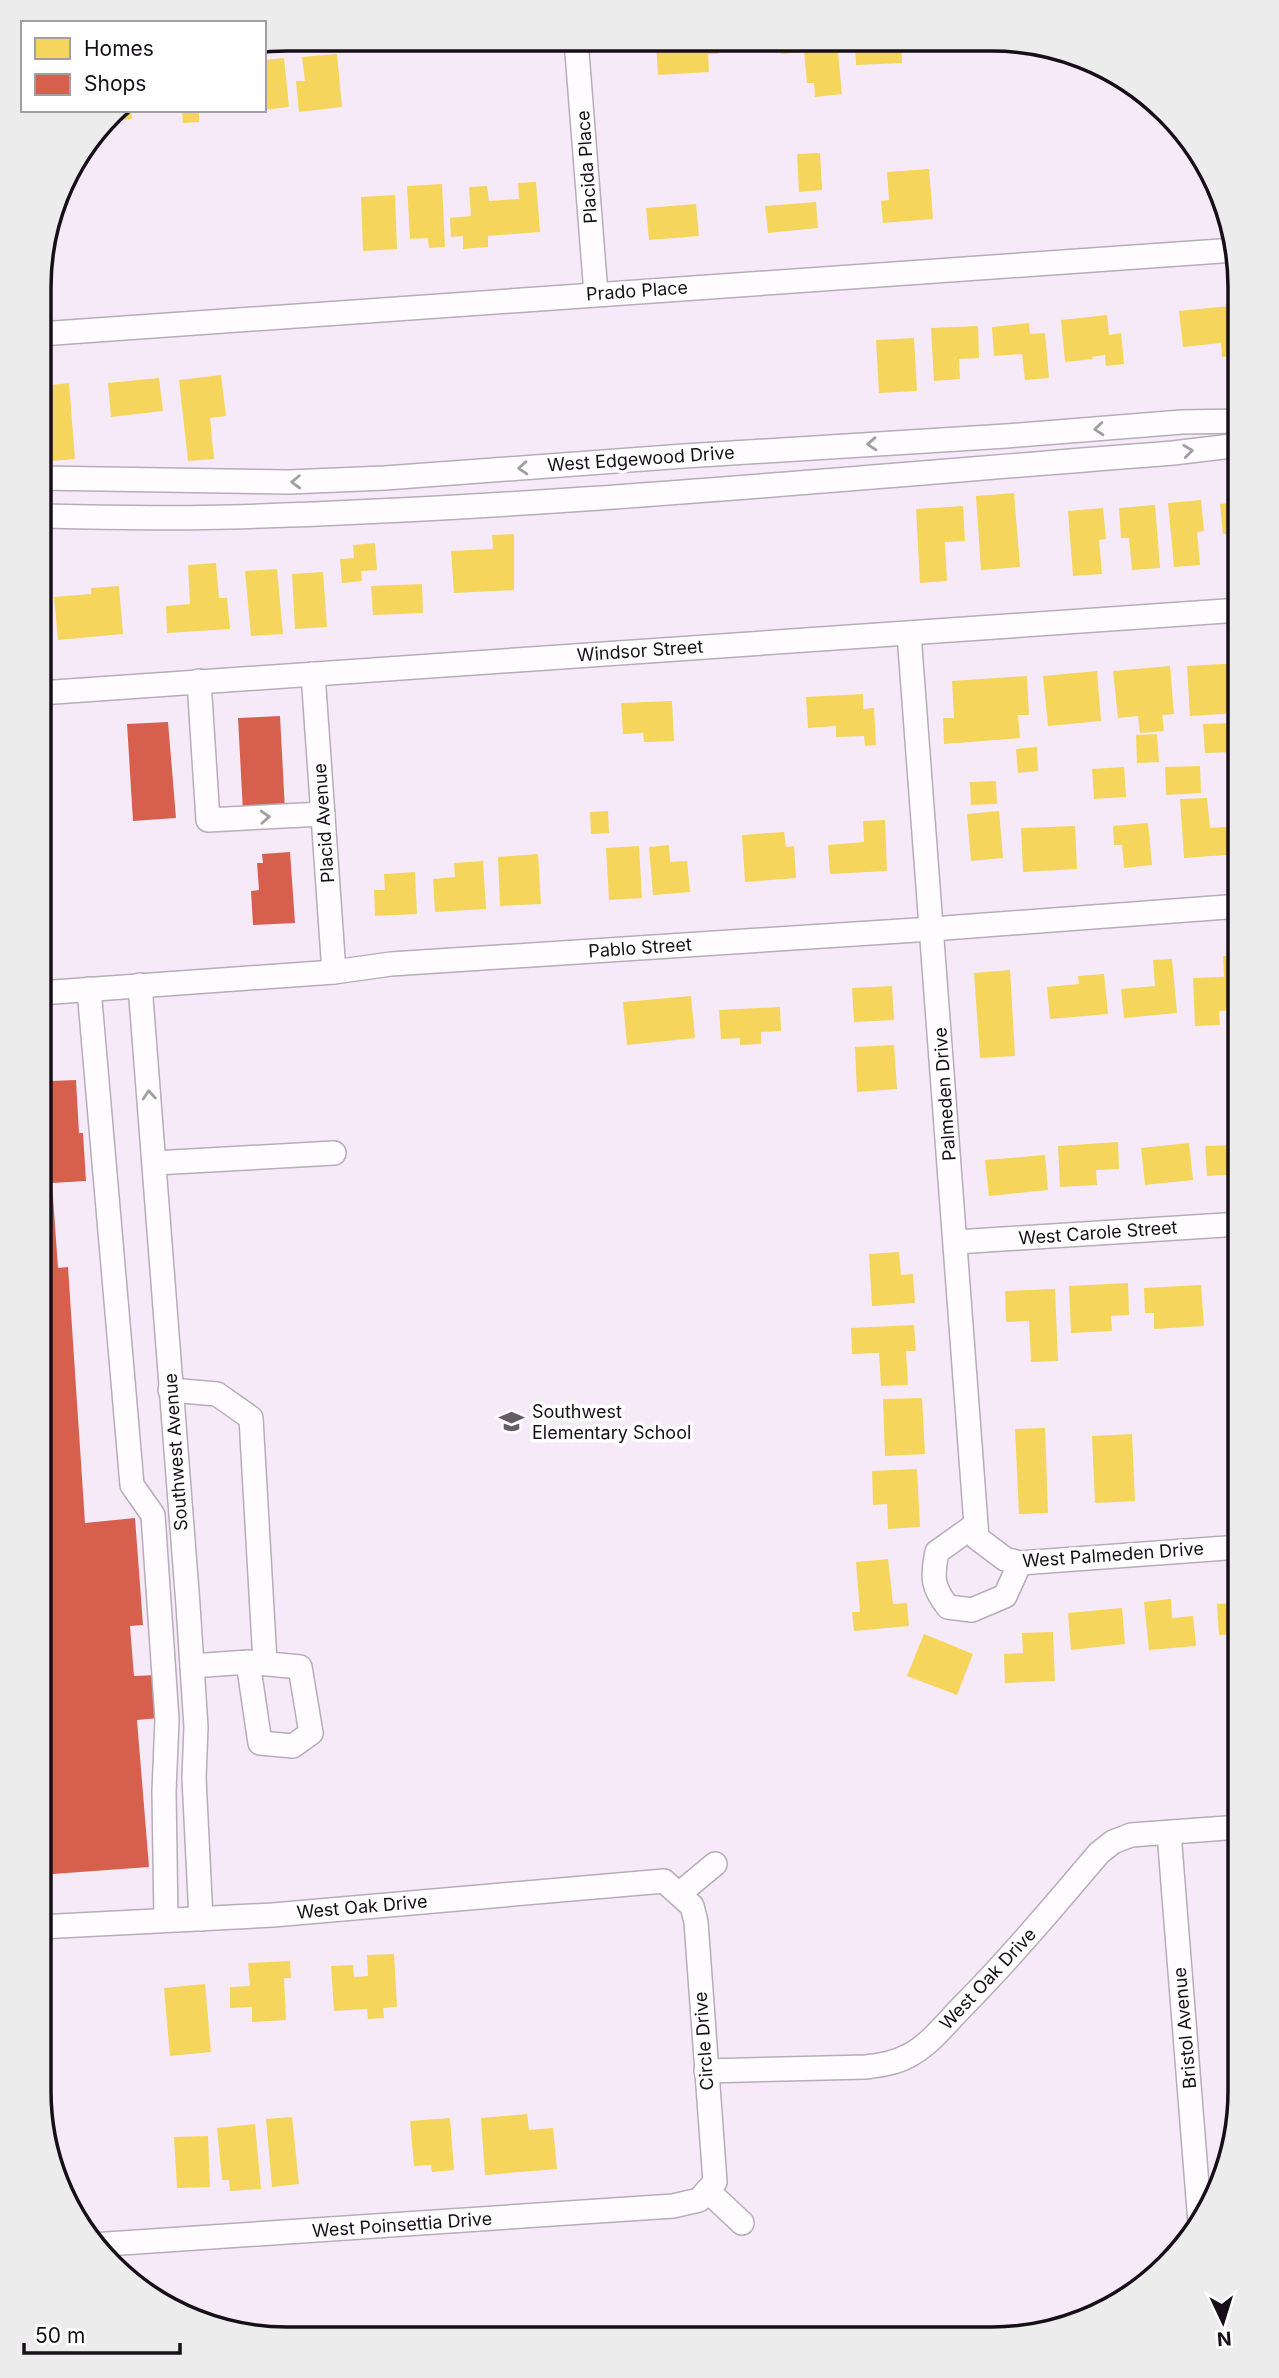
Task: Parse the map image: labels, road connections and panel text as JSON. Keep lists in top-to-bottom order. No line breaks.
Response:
{"streets":{"street":["Placida Place","Prado Place","West Edgewood Drive","Windsor Street","Placid Avenue","Pablo Street","Palmeden Drive","West Carole Street","Southwest Avenue","West Palmeden Drive","West Oak Drive","Bristol Avenue","Circle Drive","West Poinsettia Drive"]},"crossings":[["Placida Place","Prado Place"],["Windsor Street","Placid Avenue"],["Windsor Street","Palmeden Drive"],["Placid Avenue","Pablo Street"],["Pablo Street","Palmeden Drive"],["Pablo Street","Southwest Avenue"],["Palmeden Drive","West Carole Street"],["Palmeden Drive","West Palmeden Drive"],["Southwest Avenue","West Oak Drive"],["West Oak Drive","Bristol Avenue"],["West Oak Drive","Circle Drive"],["Circle Drive","West Poinsettia Drive"]],"places":{"school or university":["Southwest Elementary School"]},"legend":["Homes","Shops"],"scale_bar":"50 m","north":"bottom"}
